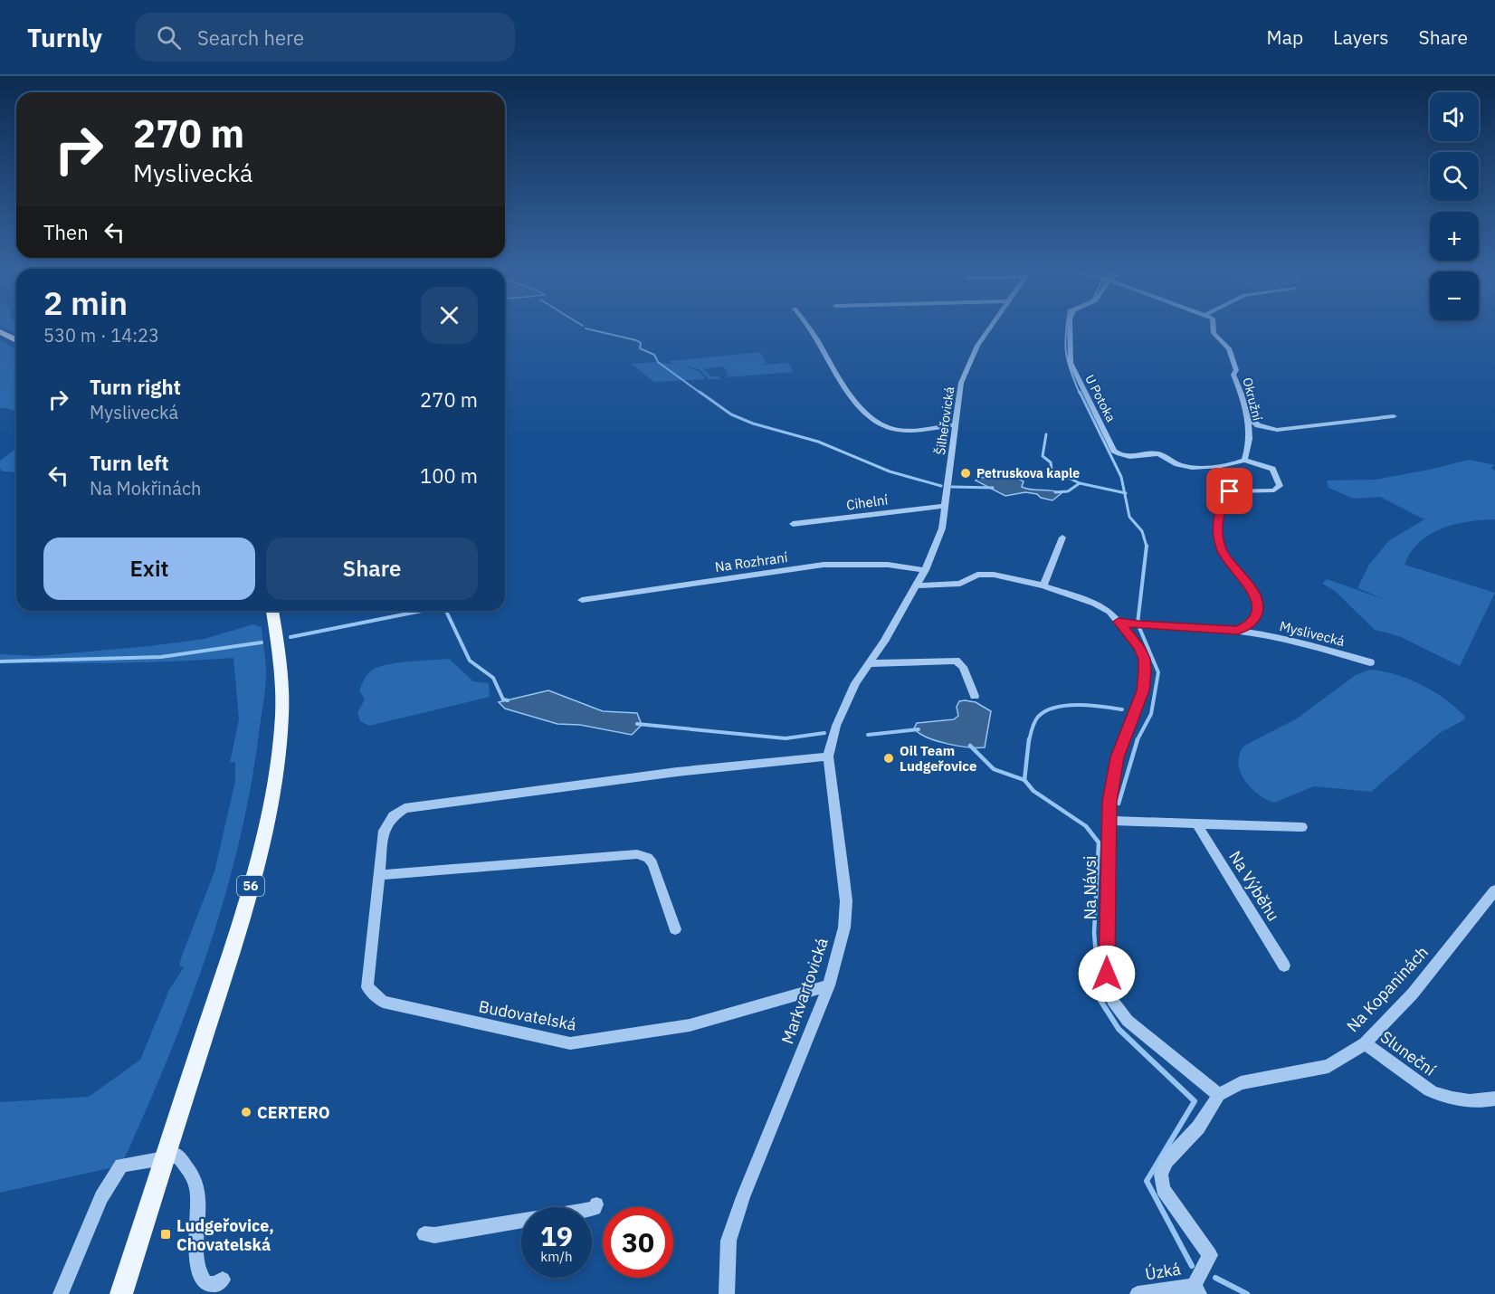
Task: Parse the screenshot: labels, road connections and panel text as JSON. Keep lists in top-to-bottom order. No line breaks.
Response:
{"streets":{"main road":["56"],"street":["U Potoka","Okružní","Šilheřovická","Cihelní","Na Rozhraní","Myslivecká","Na Výběhu","Na Návsi","Na Kopaninách","Markvartovická","Budovatelská","Sluneční","Úzká"]},"crossings":[["U Potoka","Okružní"],["Šilheřovická","Cihelní"],["Šilheřovická","Markvartovická"],["Na Rozhraní","Markvartovická"],["Myslivecká","Na Návsi"],["Na Návsi","Na Kopaninách"],["Na Návsi","Markvartovická"],["Na Kopaninách","Sluneční"],["Markvartovická","Budovatelská"]],"places":{"other":["Petruskova kaple","Oil Team Ludgeřovice","CERTERO"],"transit":["Ludgeřovice, Chovatelská"]},"page":{"header":"Turnly","search":"Search here","nav":["Map","Layers","Share"],"map_buttons":["+","−"],"turn":["270 m","Myslivecká"],"then":"Then","heading":["2 min","530 m · 14:23"],"list":[{"name":"Turn right","note":"Myslivecká","value":"270 m"},{"name":"Turn left","note":"Na Mokřinách","value":"100 m"}],"buttons":["Exit","Share"],"speed":"19 km/h","limit":"30"}}
